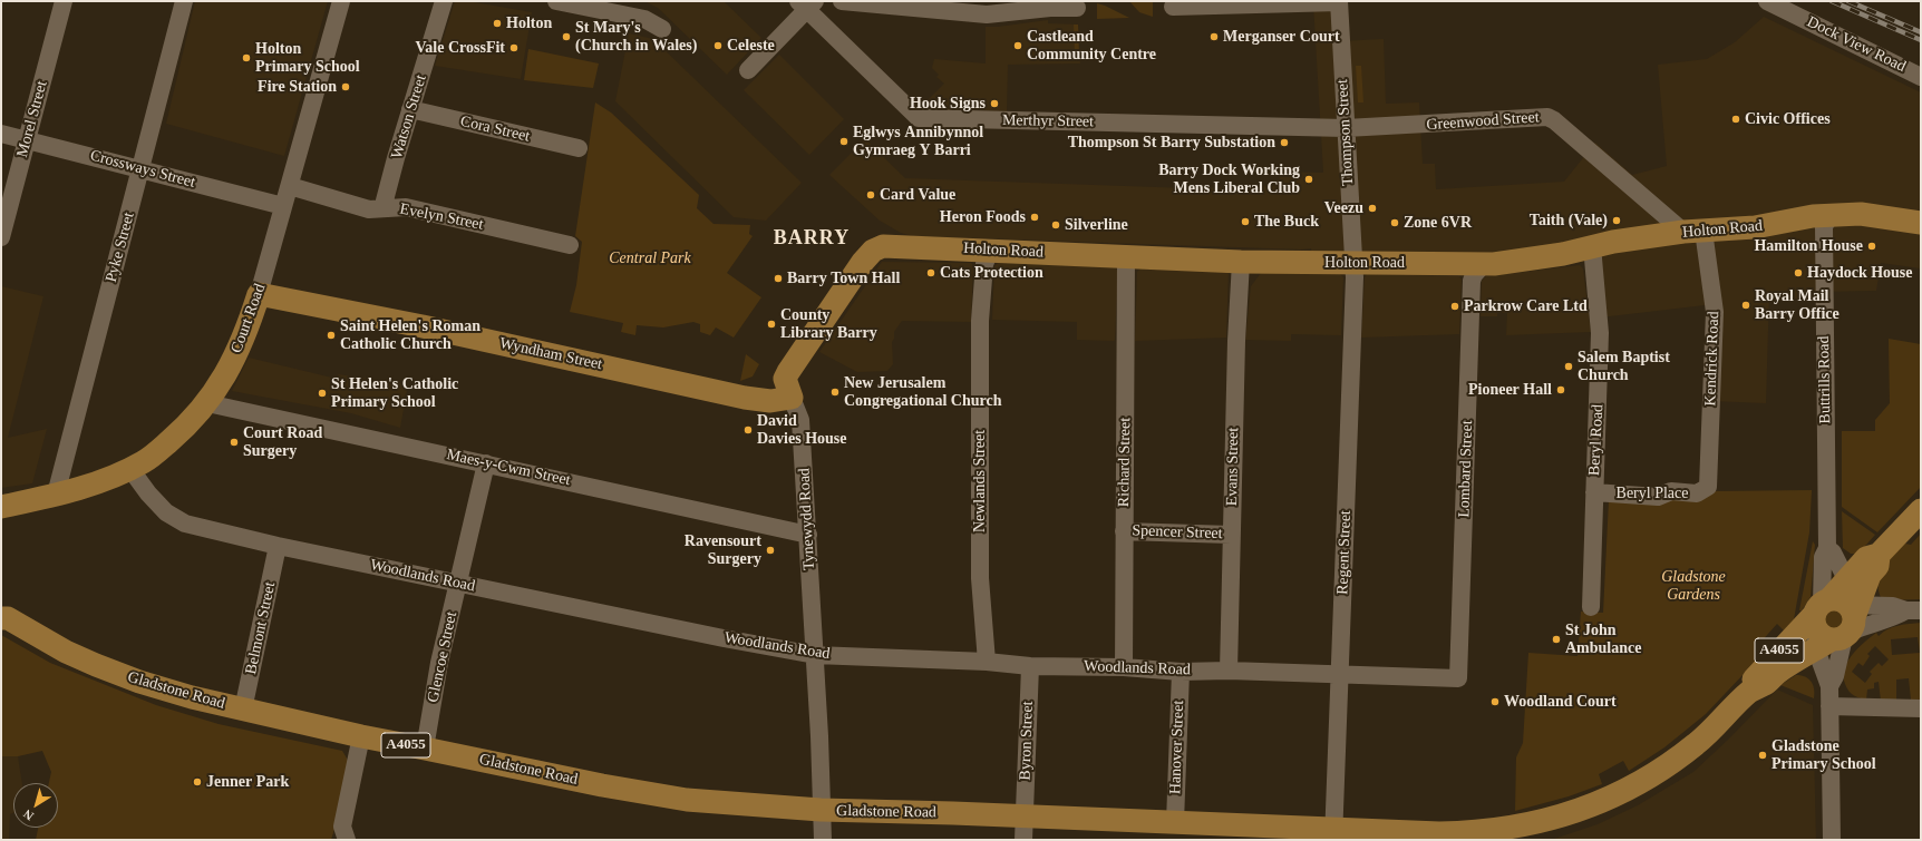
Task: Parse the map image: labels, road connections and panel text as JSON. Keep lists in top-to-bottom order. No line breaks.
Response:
{"streets":{"main road":["Holton Road","Court Road","Wyndham Street","Tynewydd Road","A4055","Gladstone Road"],"street":["Dock View Road","Watson Street","Morel Street","Merthyr Street","Greenwood Street","Cora Street","Thompson Street","Crossways Street","Evelyn Street","Pyke Street","Kendrick Road","Buttrills Road","Beryl Road","Richard Street","Evans Street","Maes-y-Cwm Street","Lombard Street","Newlands Street","Beryl Place","Spencer Street","Regent Street","Woodlands Road","Belmont Street","Glencoe Street","Byron Street","Hanover Street"]},"crossings":[["Watson Street","Cora Street"],["Watson Street","Evelyn Street"],["Morel Street","Crossways Street"],["Merthyr Street","Greenwood Street"],["Merthyr Street","Thompson Street"],["Greenwood Street","Thompson Street"],["Greenwood Street","Holton Road"],["Greenwood Street","Kendrick Road"],["Thompson Street","Holton Road"],["Thompson Street","Regent Street"],["Crossways Street","Pyke Street"],["Crossways Street","Court Road"],["Evelyn Street","Court Road"],["Holton Road","Kendrick Road"],["Holton Road","Buttrills Road"],["Holton Road","Beryl Road"],["Holton Road","Richard Street"],["Holton Road","Evans Street"],["Holton Road","Lombard Street"],["Holton Road","Newlands Street"],["Holton Road","Tynewydd Road"],["Holton Road","Regent Street"],["Pyke Street","Court Road"],["Court Road","Wyndham Street"],["Court Road","Maes-y-Cwm Street"],["Court Road","Woodlands Road"],["Wyndham Street","Tynewydd Road"],["Kendrick Road","Beryl Place"],["Buttrills Road","Gladstone Road"],["Beryl Road","Beryl Place"],["Richard Street","Spencer Street"],["Richard Street","Woodlands Road"],["Evans Street","Spencer Street"],["Evans Street","Woodlands Road"],["Maes-y-Cwm Street","Tynewydd Road"],["Maes-y-Cwm Street","Glencoe Street"],["Lombard Street","Woodlands Road"],["Newlands Street","Woodlands Road"],["Tynewydd Road","Woodlands Road"],["Tynewydd Road","Gladstone Road"],["Regent Street","Woodlands Road"],["Regent Street","Gladstone Road"],["Woodlands Road","Belmont Street"],["Woodlands Road","Glencoe Street"],["Woodlands Road","Byron Street"],["Woodlands Road","Hanover Street"],["Belmont Street","Gladstone Road"],["Glencoe Street","Gladstone Road"],["Gladstone Road","Byron Street"],["Gladstone Road","Hanover Street"]],"districts":["BARRY"],"parks":["Central Park","Gladstone Gardens"],"places":["Holton","St Mary's (Church in Wales)","Merganser Court","Celeste","Castleand Community Centre","Vale CrossFit","Holton Primary School","Fire Station","Hook Signs","Civic Offices","Eglwys Annibynnol Gymraeg Y Barri","Thompson St Barry Substation","Barry Dock Working Mens Liberal Club","Card Value","Veezu","Heron Foods","Taith (Vale)","The Buck","Zone 6VR","Silverline","Hamilton House","Cats Protection","Haydock House","Barry Town Hall","Royal Mail Barry Office","Parkrow Care Ltd","County Library Barry","Saint Helen's Roman Catholic Church","Salem Baptist Church","Pioneer Hall","New Jerusalem Congregational Church","St Helen's Catholic Primary School","David Davies House","Court Road Surgery","Ravensourt Surgery","St John Ambulance","Woodland Court","Gladstone Primary School","Jenner Park"],"north":"bottom left"}
